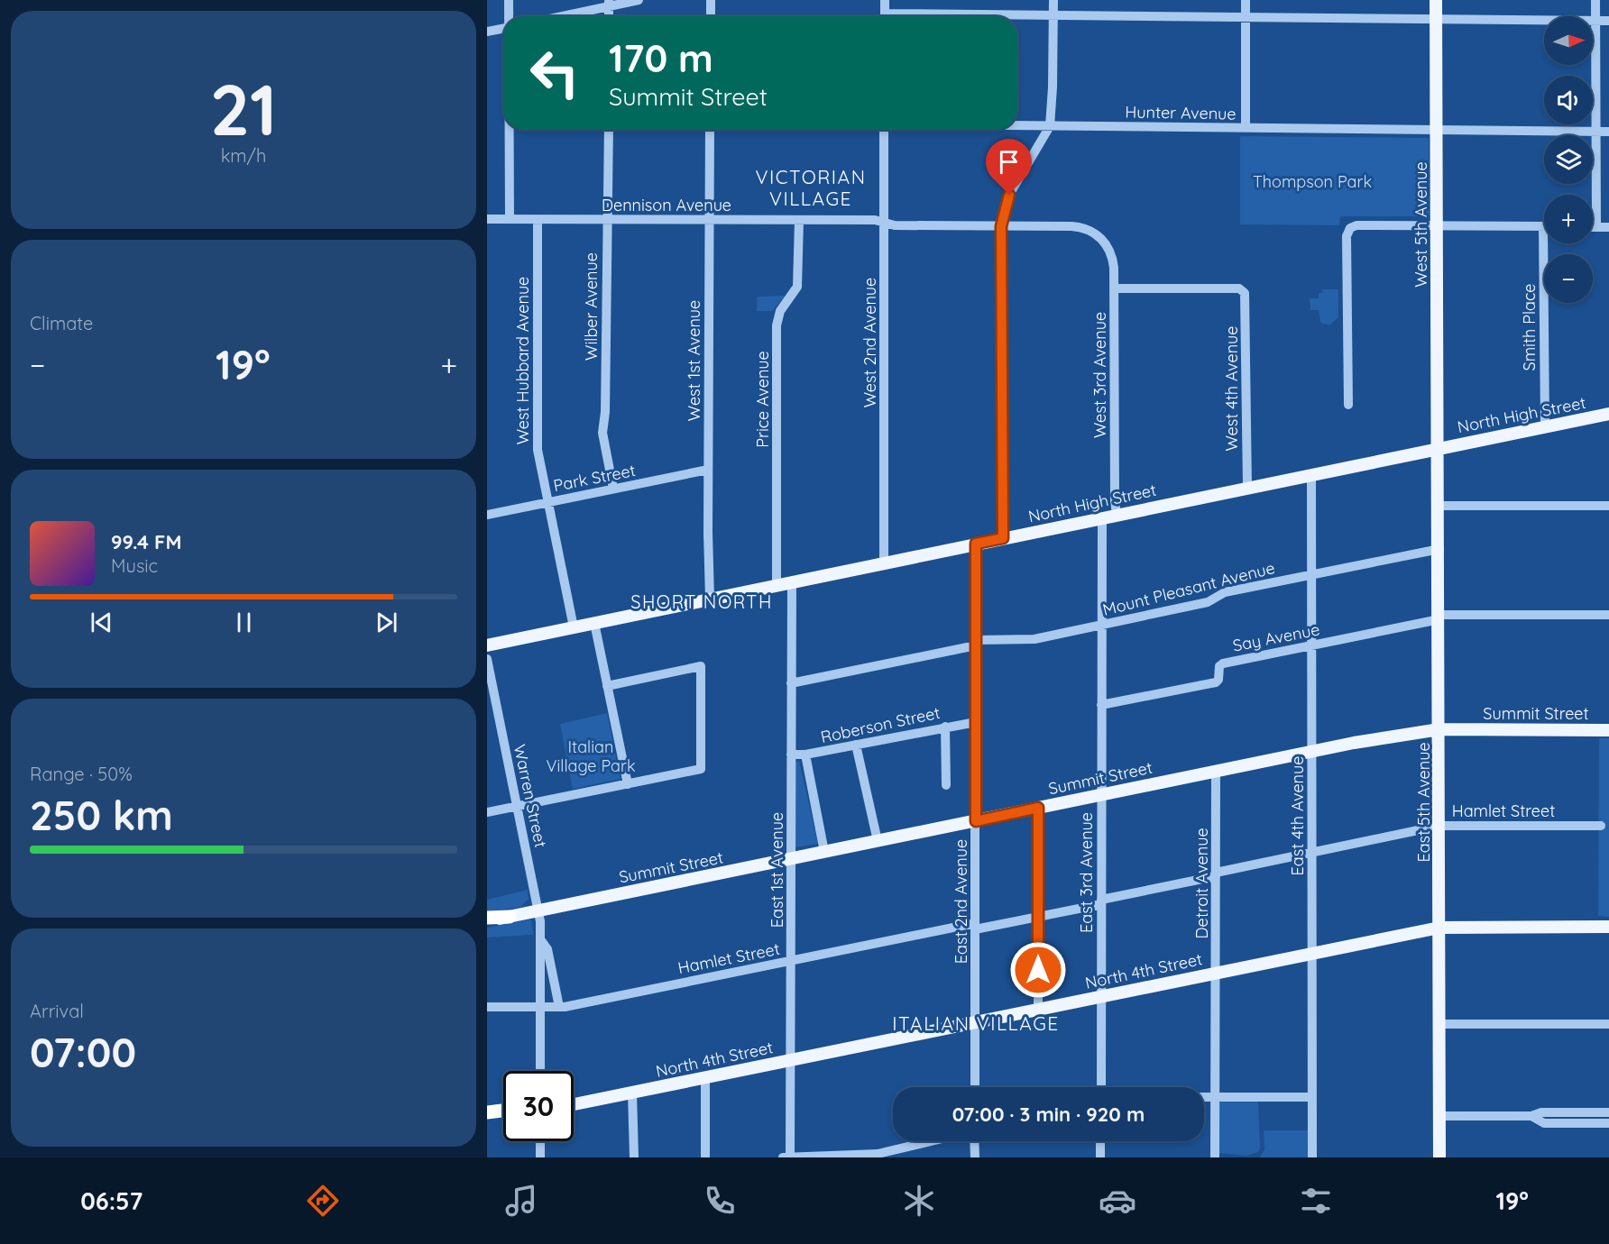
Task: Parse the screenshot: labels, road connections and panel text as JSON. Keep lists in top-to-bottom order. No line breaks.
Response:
{"streets":{"main road":["West 5th Avenue","North High Street","Summit Street","East 5th Avenue","North 4th Street"],"street":["Hunter Avenue","Dennison Avenue","Wilber Avenue","Smith Place","West 2nd Avenue","West Hubbard Avenue","West 1st Avenue","West 3rd Avenue","West 4th Avenue","Price Avenue","Park Street","Mount Pleasant Avenue","Say Avenue","Roberson Street","Warren Street","Hamlet Street","East 4th Avenue","East 1st Avenue","East 3rd Avenue","Detroit Avenue","East 2nd Avenue"]},"crossings":[["Hunter Avenue","West 5th Avenue"],["Dennison Avenue","Wilber Avenue"],["Dennison Avenue","West 2nd Avenue"],["Dennison Avenue","West Hubbard Avenue"],["Dennison Avenue","West 1st Avenue"],["Dennison Avenue","West 3rd Avenue"],["Dennison Avenue","Price Avenue"],["West 5th Avenue","North High Street"],["West 5th Avenue","East 5th Avenue"],["Wilber Avenue","Park Street"],["Smith Place","North High Street"],["West 2nd Avenue","North High Street"],["West Hubbard Avenue","North High Street"],["West Hubbard Avenue","Park Street"],["West 1st Avenue","North High Street"],["West 1st Avenue","Park Street"],["West 3rd Avenue","West 4th Avenue"],["West 3rd Avenue","North High Street"],["West 4th Avenue","North High Street"],["Price Avenue","North High Street"],["North High Street","East 5th Avenue"],["North High Street","East 4th Avenue"],["North High Street","East 1st Avenue"],["North High Street","East 3rd Avenue"],["North High Street","East 2nd Avenue"],["Mount Pleasant Avenue","East 5th Avenue"],["Mount Pleasant Avenue","East 4th Avenue"],["Mount Pleasant Avenue","East 1st Avenue"],["Mount Pleasant Avenue","East 3rd Avenue"],["Mount Pleasant Avenue","East 2nd Avenue"],["Say Avenue","East 5th Avenue"],["Say Avenue","East 4th Avenue"],["Say Avenue","East 3rd Avenue"],["Summit Street","Warren Street"],["Summit Street","East 5th Avenue"],["Summit Street","East 4th Avenue"],["Summit Street","East 1st Avenue"],["Summit Street","East 3rd Avenue"],["Summit Street","Detroit Avenue"],["Summit Street","East 2nd Avenue"],["Roberson Street","East 1st Avenue"],["Roberson Street","East 2nd Avenue"],["Warren Street","Hamlet Street"],["East 5th Avenue","Hamlet Street"],["East 5th Avenue","North 4th Street"],["Hamlet Street","East 4th Avenue"],["Hamlet Street","East 1st Avenue"],["Hamlet Street","East 3rd Avenue"],["Hamlet Street","Detroit Avenue"],["Hamlet Street","East 2nd Avenue"],["East 4th Avenue","North 4th Street"],["East 1st Avenue","North 4th Street"],["East 3rd Avenue","North 4th Street"],["Detroit Avenue","North 4th Street"],["East 2nd Avenue","North 4th Street"]],"districts":["VICTORIAN VILLAGE","SHORT NORTH","ITALIAN VILLAGE"],"parks":["Thompson Park","Italian Village Park"],"north":"right","page":{"tile":[["21","km/h"],"Climate",["Range · 50%","250 km"],["Arrival","07:00"]],"map_buttons":["+","−"],"turn":["170 m","Summit Street"],"heat":["−","19°","+"],"song":["99.4 FM","Music"],"limit":"30","trip":"07:00 · 3 min · 920 m","tabs":["06:57","19°"]}}
